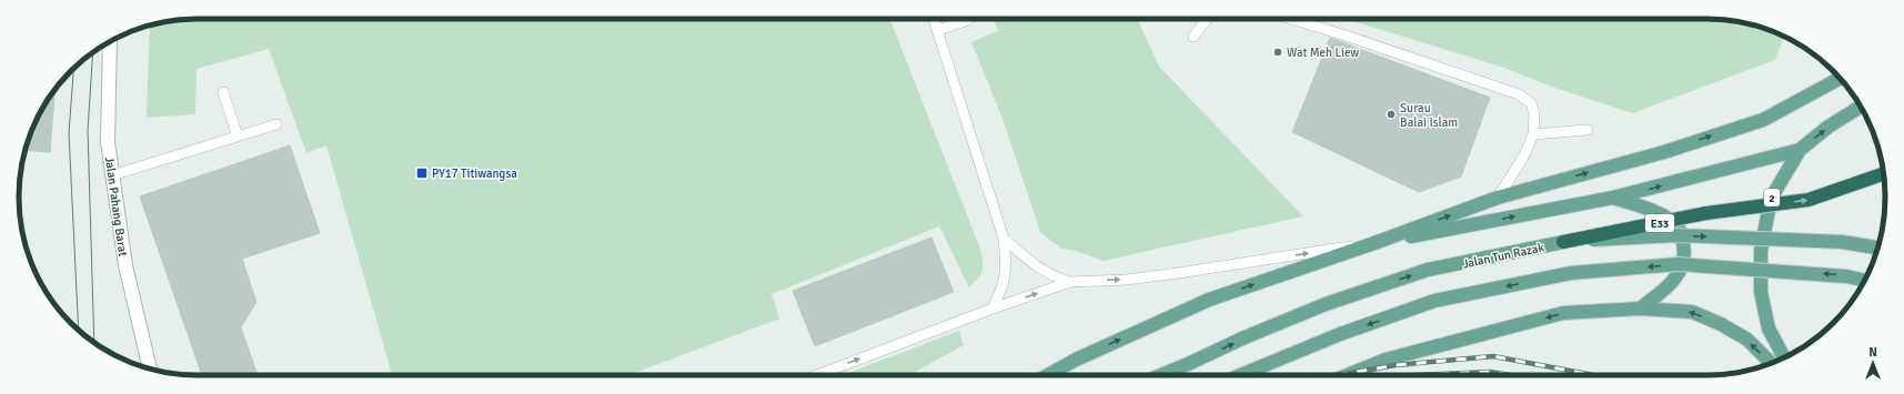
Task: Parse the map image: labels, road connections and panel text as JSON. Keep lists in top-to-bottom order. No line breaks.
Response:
{"streets":{"highway":["E33"],"main road":["2","Jalan Tun Razak"],"street":["Jalan Pahang Barat"]},"crossings":[["E33","Jalan Tun Razak"]],"places":{"other":["Wat Meh Liew","Surau Balai Islam"],"transit":["PY17 Titiwangsa"]},"north":"top"}
